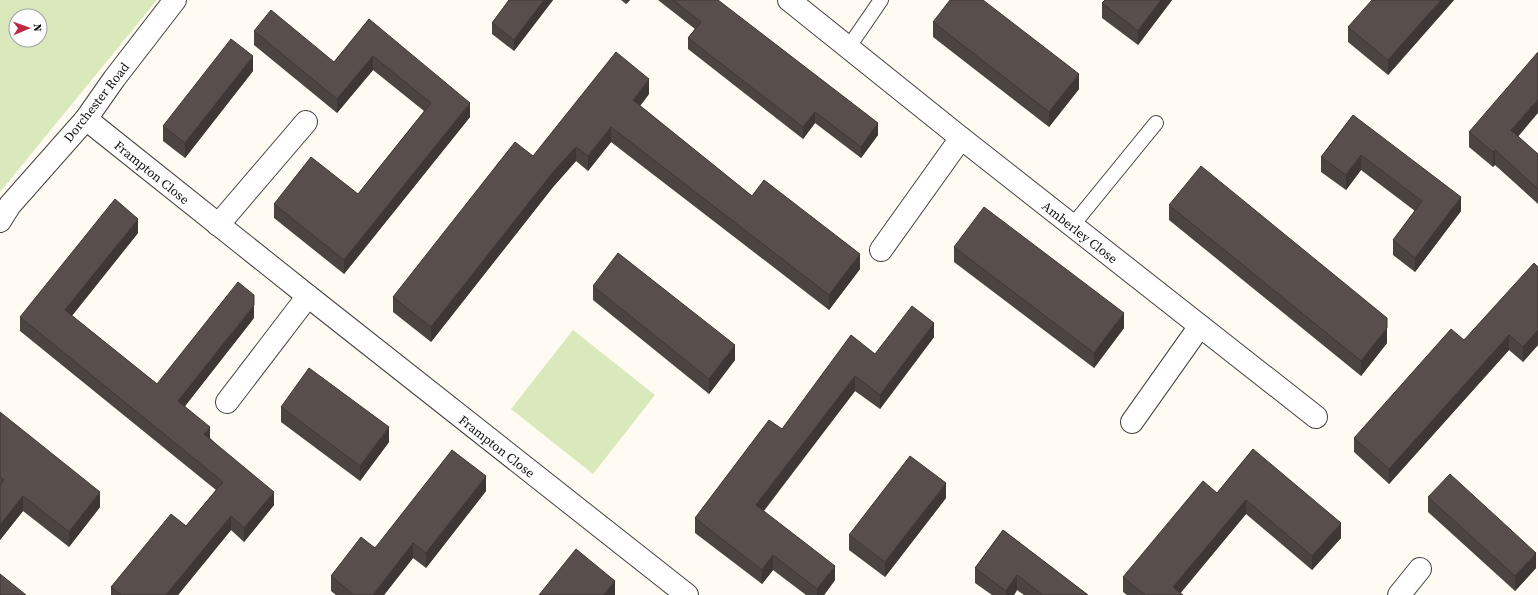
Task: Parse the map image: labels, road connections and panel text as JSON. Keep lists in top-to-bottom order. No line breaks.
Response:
{"streets":{"street":["Dorchester Road","Frampton Close","Amberley Close"]},"crossings":[["Dorchester Road","Frampton Close"]],"north":"right"}
